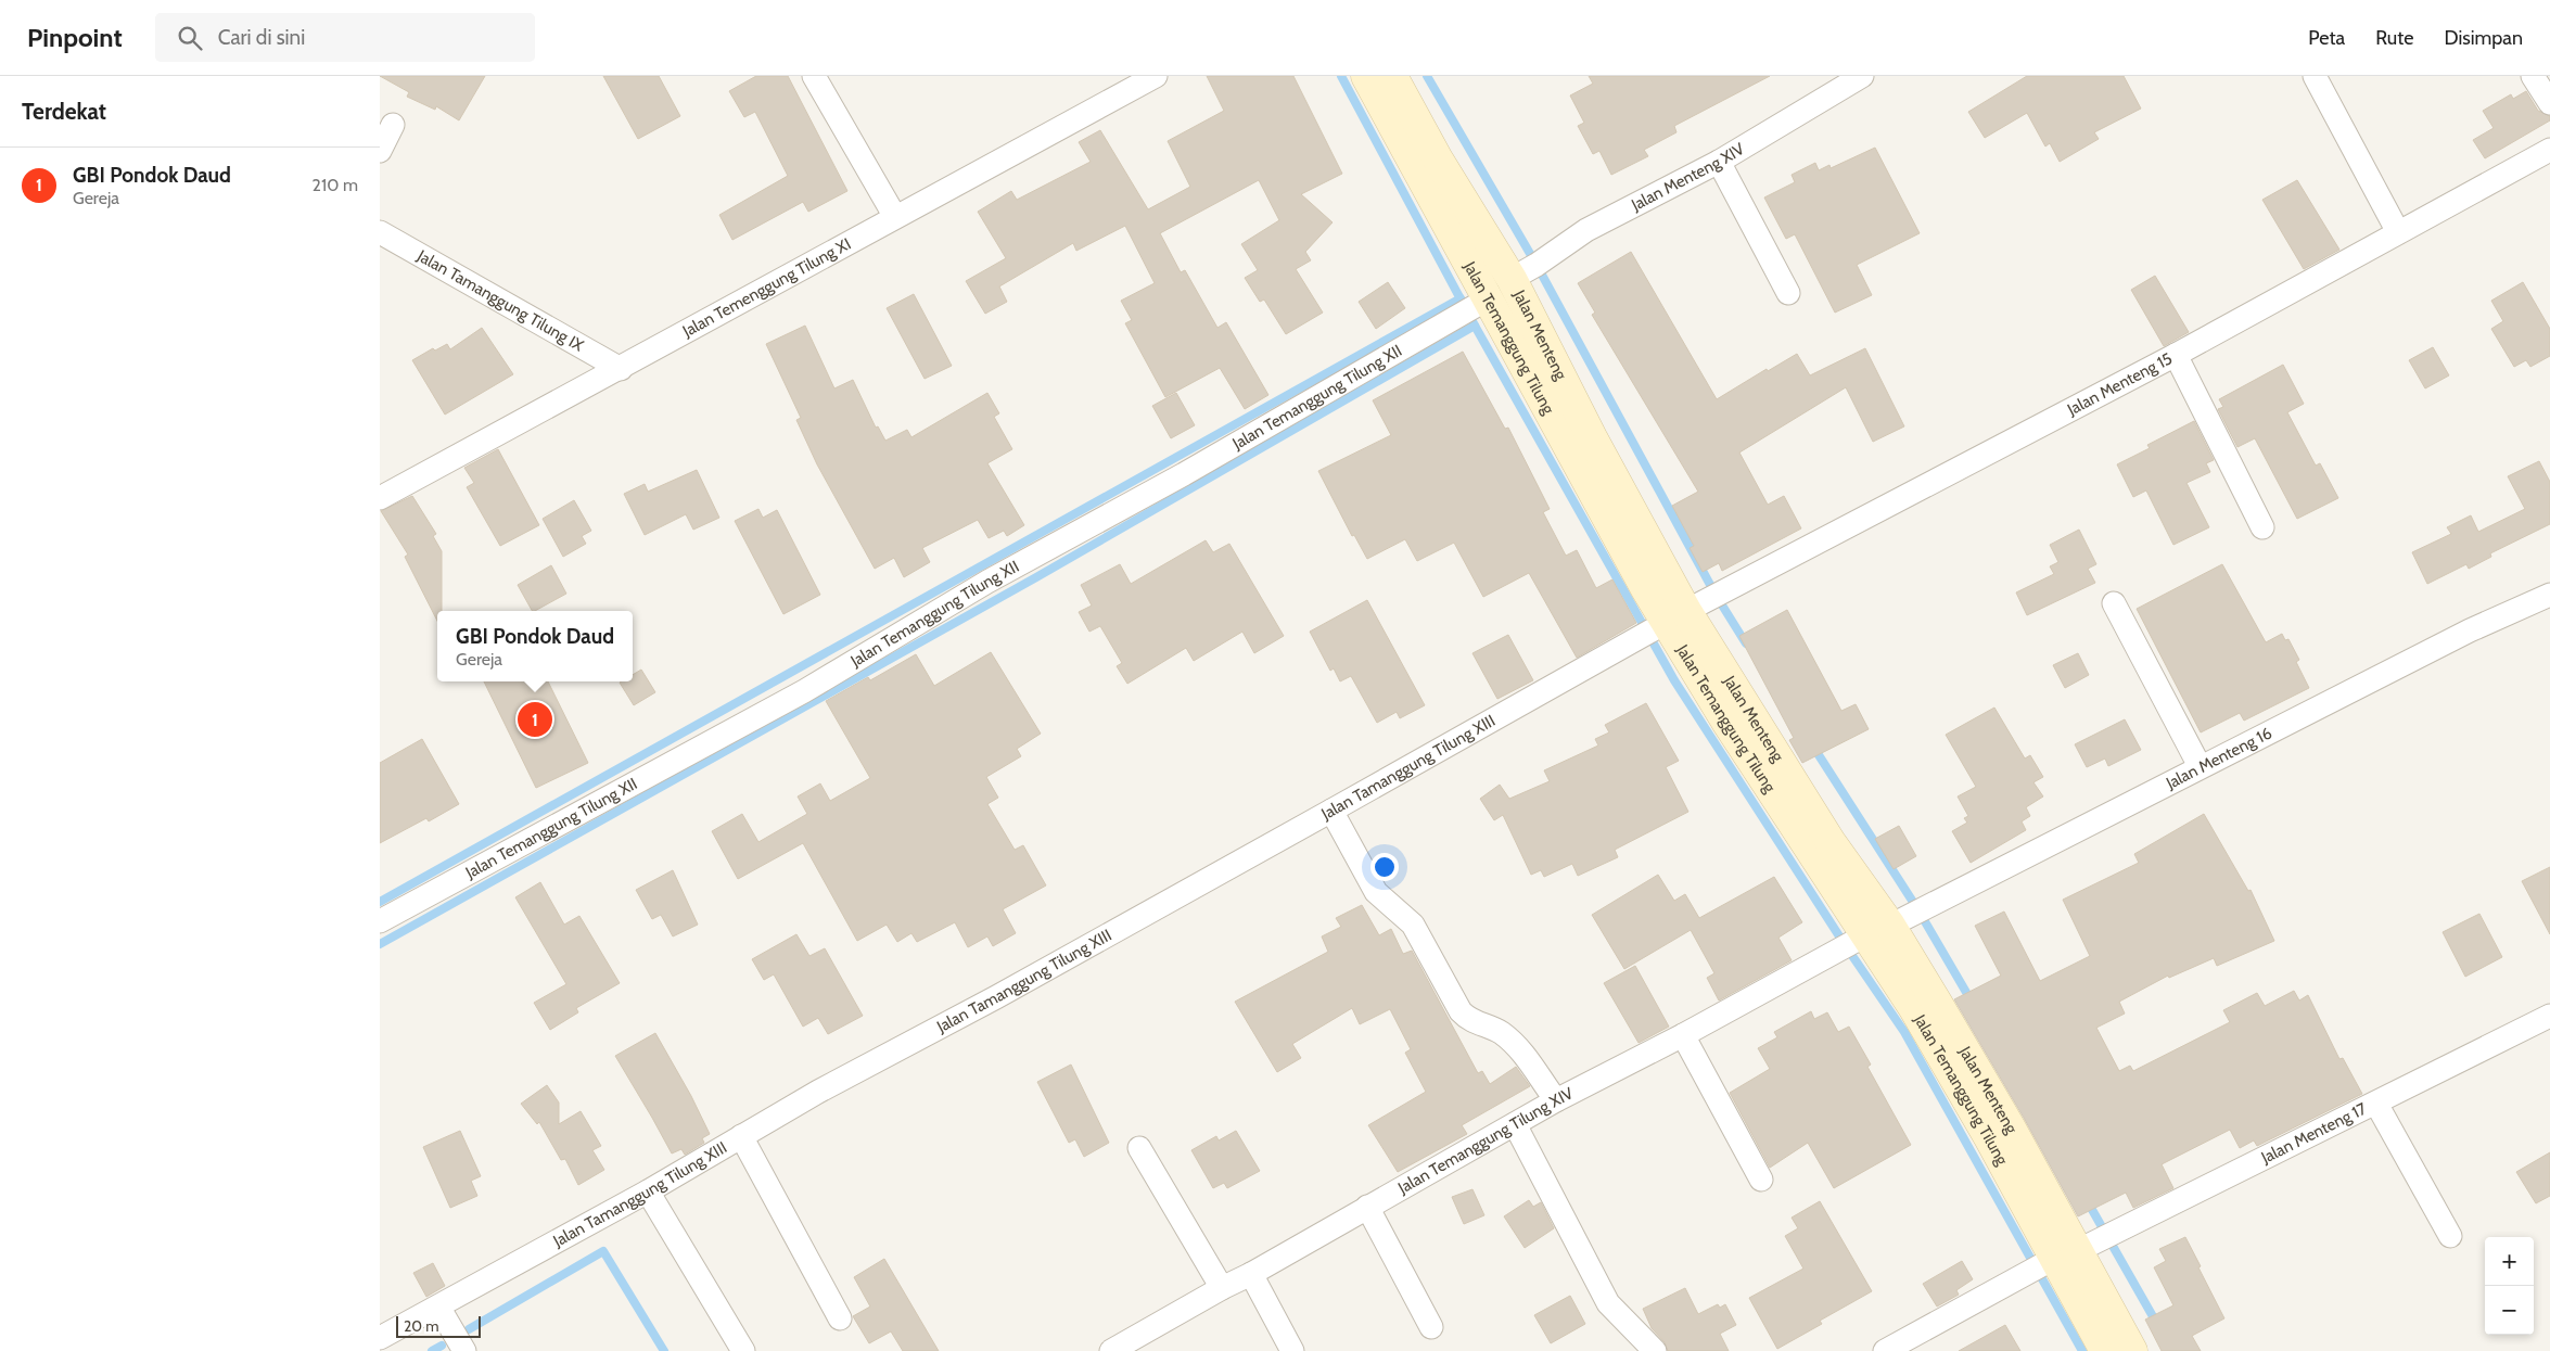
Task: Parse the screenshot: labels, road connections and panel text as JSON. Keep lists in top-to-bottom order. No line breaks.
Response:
{"streets":{"street":["Jalan Menteng XIV","Jalan Temenggung Tilung XI","Jalan Tamanggung Tilung IX","Jalan Menteng","Jalan Temanggung Tilung","Jalan Menteng 15","Jalan Temanggung Tilung XII","Jalan Menteng 16","Jalan Tamanggung Tilung XIII","Jalan Menteng 17","Jalan Temanggung Tilung XIV"]},"crossings":[["Jalan Menteng XIV","Jalan Menteng"],["Jalan Temenggung Tilung XI","Jalan Tamanggung Tilung IX"],["Jalan Menteng","Jalan Temanggung Tilung"],["Jalan Menteng","Jalan Menteng 15"],["Jalan Menteng","Jalan Tamanggung Tilung XIII"],["Jalan Temanggung Tilung","Jalan Menteng 15"],["Jalan Temanggung Tilung","Jalan Temanggung Tilung XII"],["Jalan Temanggung Tilung","Jalan Menteng 16"],["Jalan Temanggung Tilung","Jalan Tamanggung Tilung XIII"],["Jalan Temanggung Tilung","Jalan Menteng 17"],["Jalan Temanggung Tilung","Jalan Temanggung Tilung XIV"],["Jalan Menteng 15","Jalan Tamanggung Tilung XIII"],["Jalan Menteng 16","Jalan Temanggung Tilung XIV"]],"scale_bar":"20 m","page":{"header":"Pinpoint","search":"Cari di sini","nav":["Peta","Rute","Disimpan"],"heading":"Terdekat","list":[{"mark":"1","name":"GBI Pondok Daud","note":"Gereja","value":"210 m"}],"popup":["GBI Pondok Daud","Gereja"],"pins":"1","map_buttons":["+","−"],"scale":"20 m"}}
